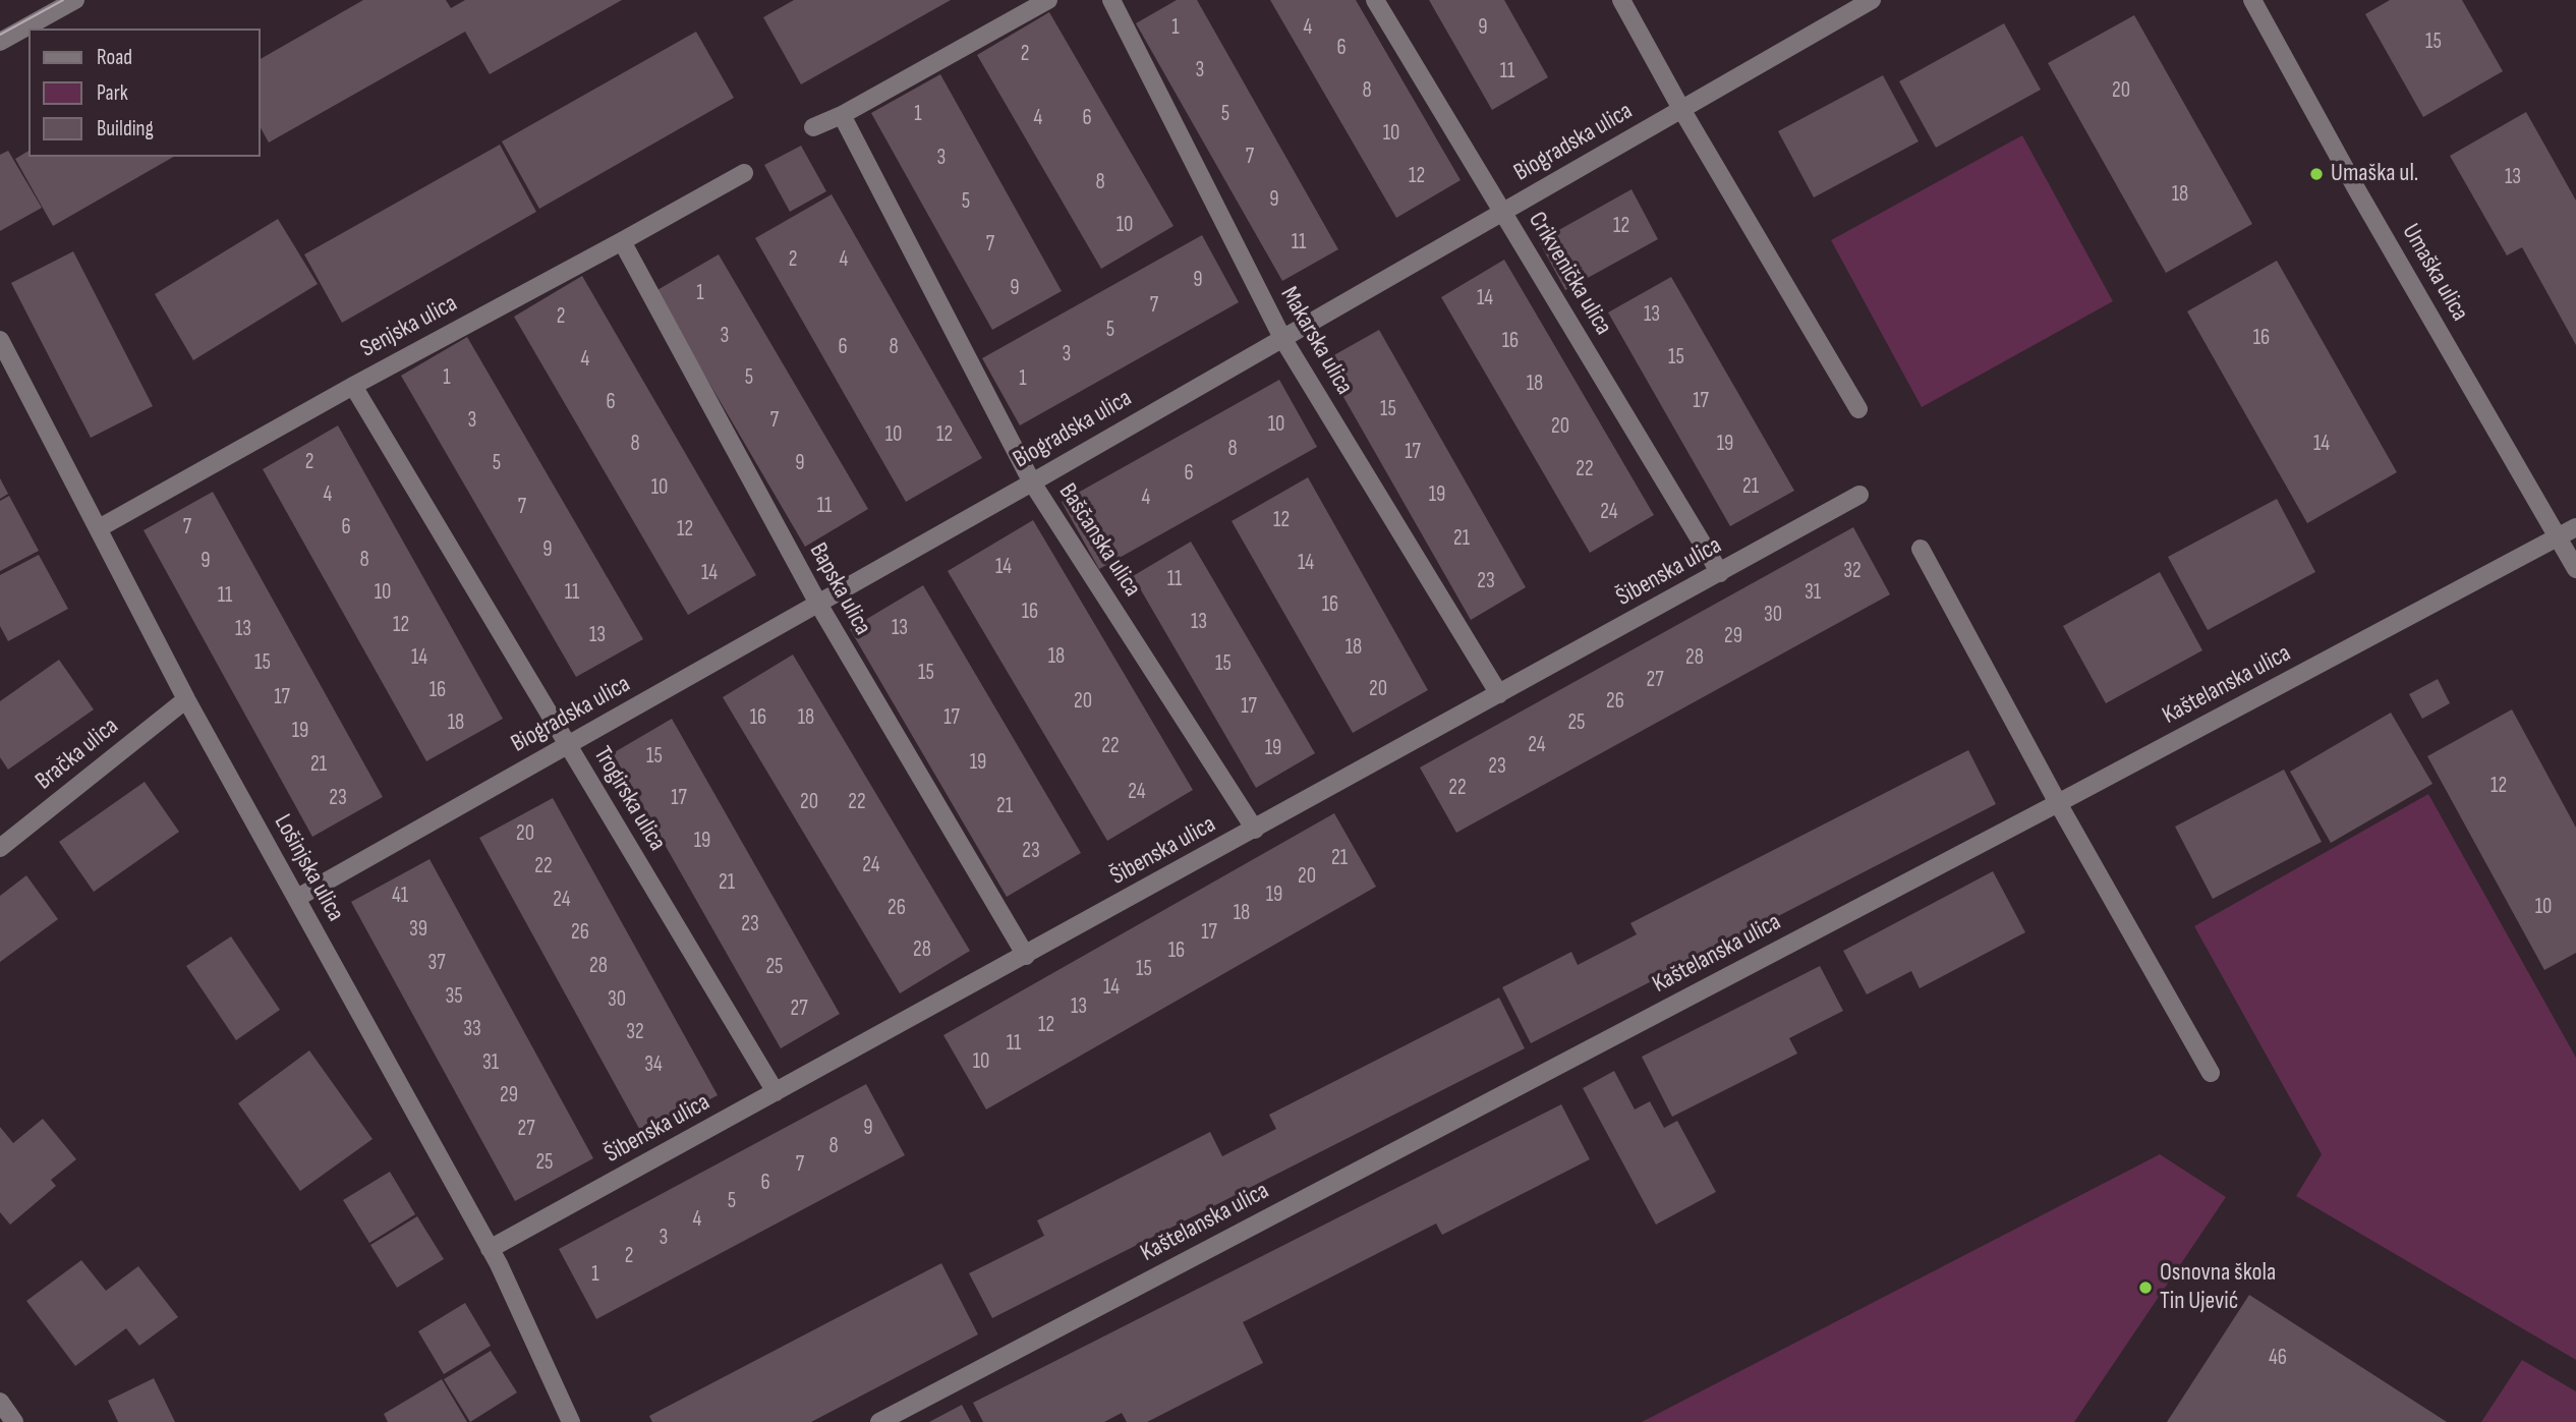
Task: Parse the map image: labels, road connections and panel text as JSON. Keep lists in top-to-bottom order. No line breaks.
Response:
{"streets":{"street":["Biogradska ulica","Umaška ulica","Crikvenička ulica","Senjska ulica","Makarska ulica","Baščanska ulica","Šibenska ulica","Bapska ulica","Kaštelanska ulica","Bračka ulica","Trogirska ulica","Lošinjska ulica"]},"crossings":[["Biogradska ulica","Crikvenička ulica"],["Biogradska ulica","Makarska ulica"],["Biogradska ulica","Baščanska ulica"],["Biogradska ulica","Bapska ulica"],["Biogradska ulica","Trogirska ulica"],["Biogradska ulica","Lošinjska ulica"],["Umaška ulica","Kaštelanska ulica"],["Crikvenička ulica","Šibenska ulica"],["Senjska ulica","Bapska ulica"],["Senjska ulica","Trogirska ulica"],["Senjska ulica","Lošinjska ulica"],["Makarska ulica","Šibenska ulica"],["Baščanska ulica","Šibenska ulica"],["Šibenska ulica","Bapska ulica"],["Šibenska ulica","Trogirska ulica"],["Šibenska ulica","Lošinjska ulica"],["Bračka ulica","Lošinjska ulica"]],"places":["Umaška ul.","Osnovna škola Tin Ujević"],"house_numbers":["1","4","9","15","6","2","3","11","8","20","1","5","4","6","10","7","3","12","13","8","18","9","5","10","12","11","7","2","4","9","9","1","14","7","13","2","5","3","16","16","6","8","3","15","4","1","5","1","18","17","6","15","3","7","10","20","10","12","8","19","14","8","17","2","5","9","22","6","21","10","4","19","4","11","7","24","12","7","6","12","21","9","8","9","14","14","32","14","11","23","10","11","31","11","16","16","30","13","12","13","13","13","29","18","18","14","28","15","15","15","27","20","16","17","20","26","17","16","18","17","18","25","19","24","22","19","15","19","21","23","12","22","24","23","17","20","22","21","20","19","23","21","24","22","20","21","19","41","24","10","26","18","23","39","26","17","28","16","37","28","25","15","14","35","30","13","27","12","33","32","11","10","31","34","29","9","27","8","25","7","6","5","4","3","2","1","46"],"legend":["Road","Park","Building"]}
